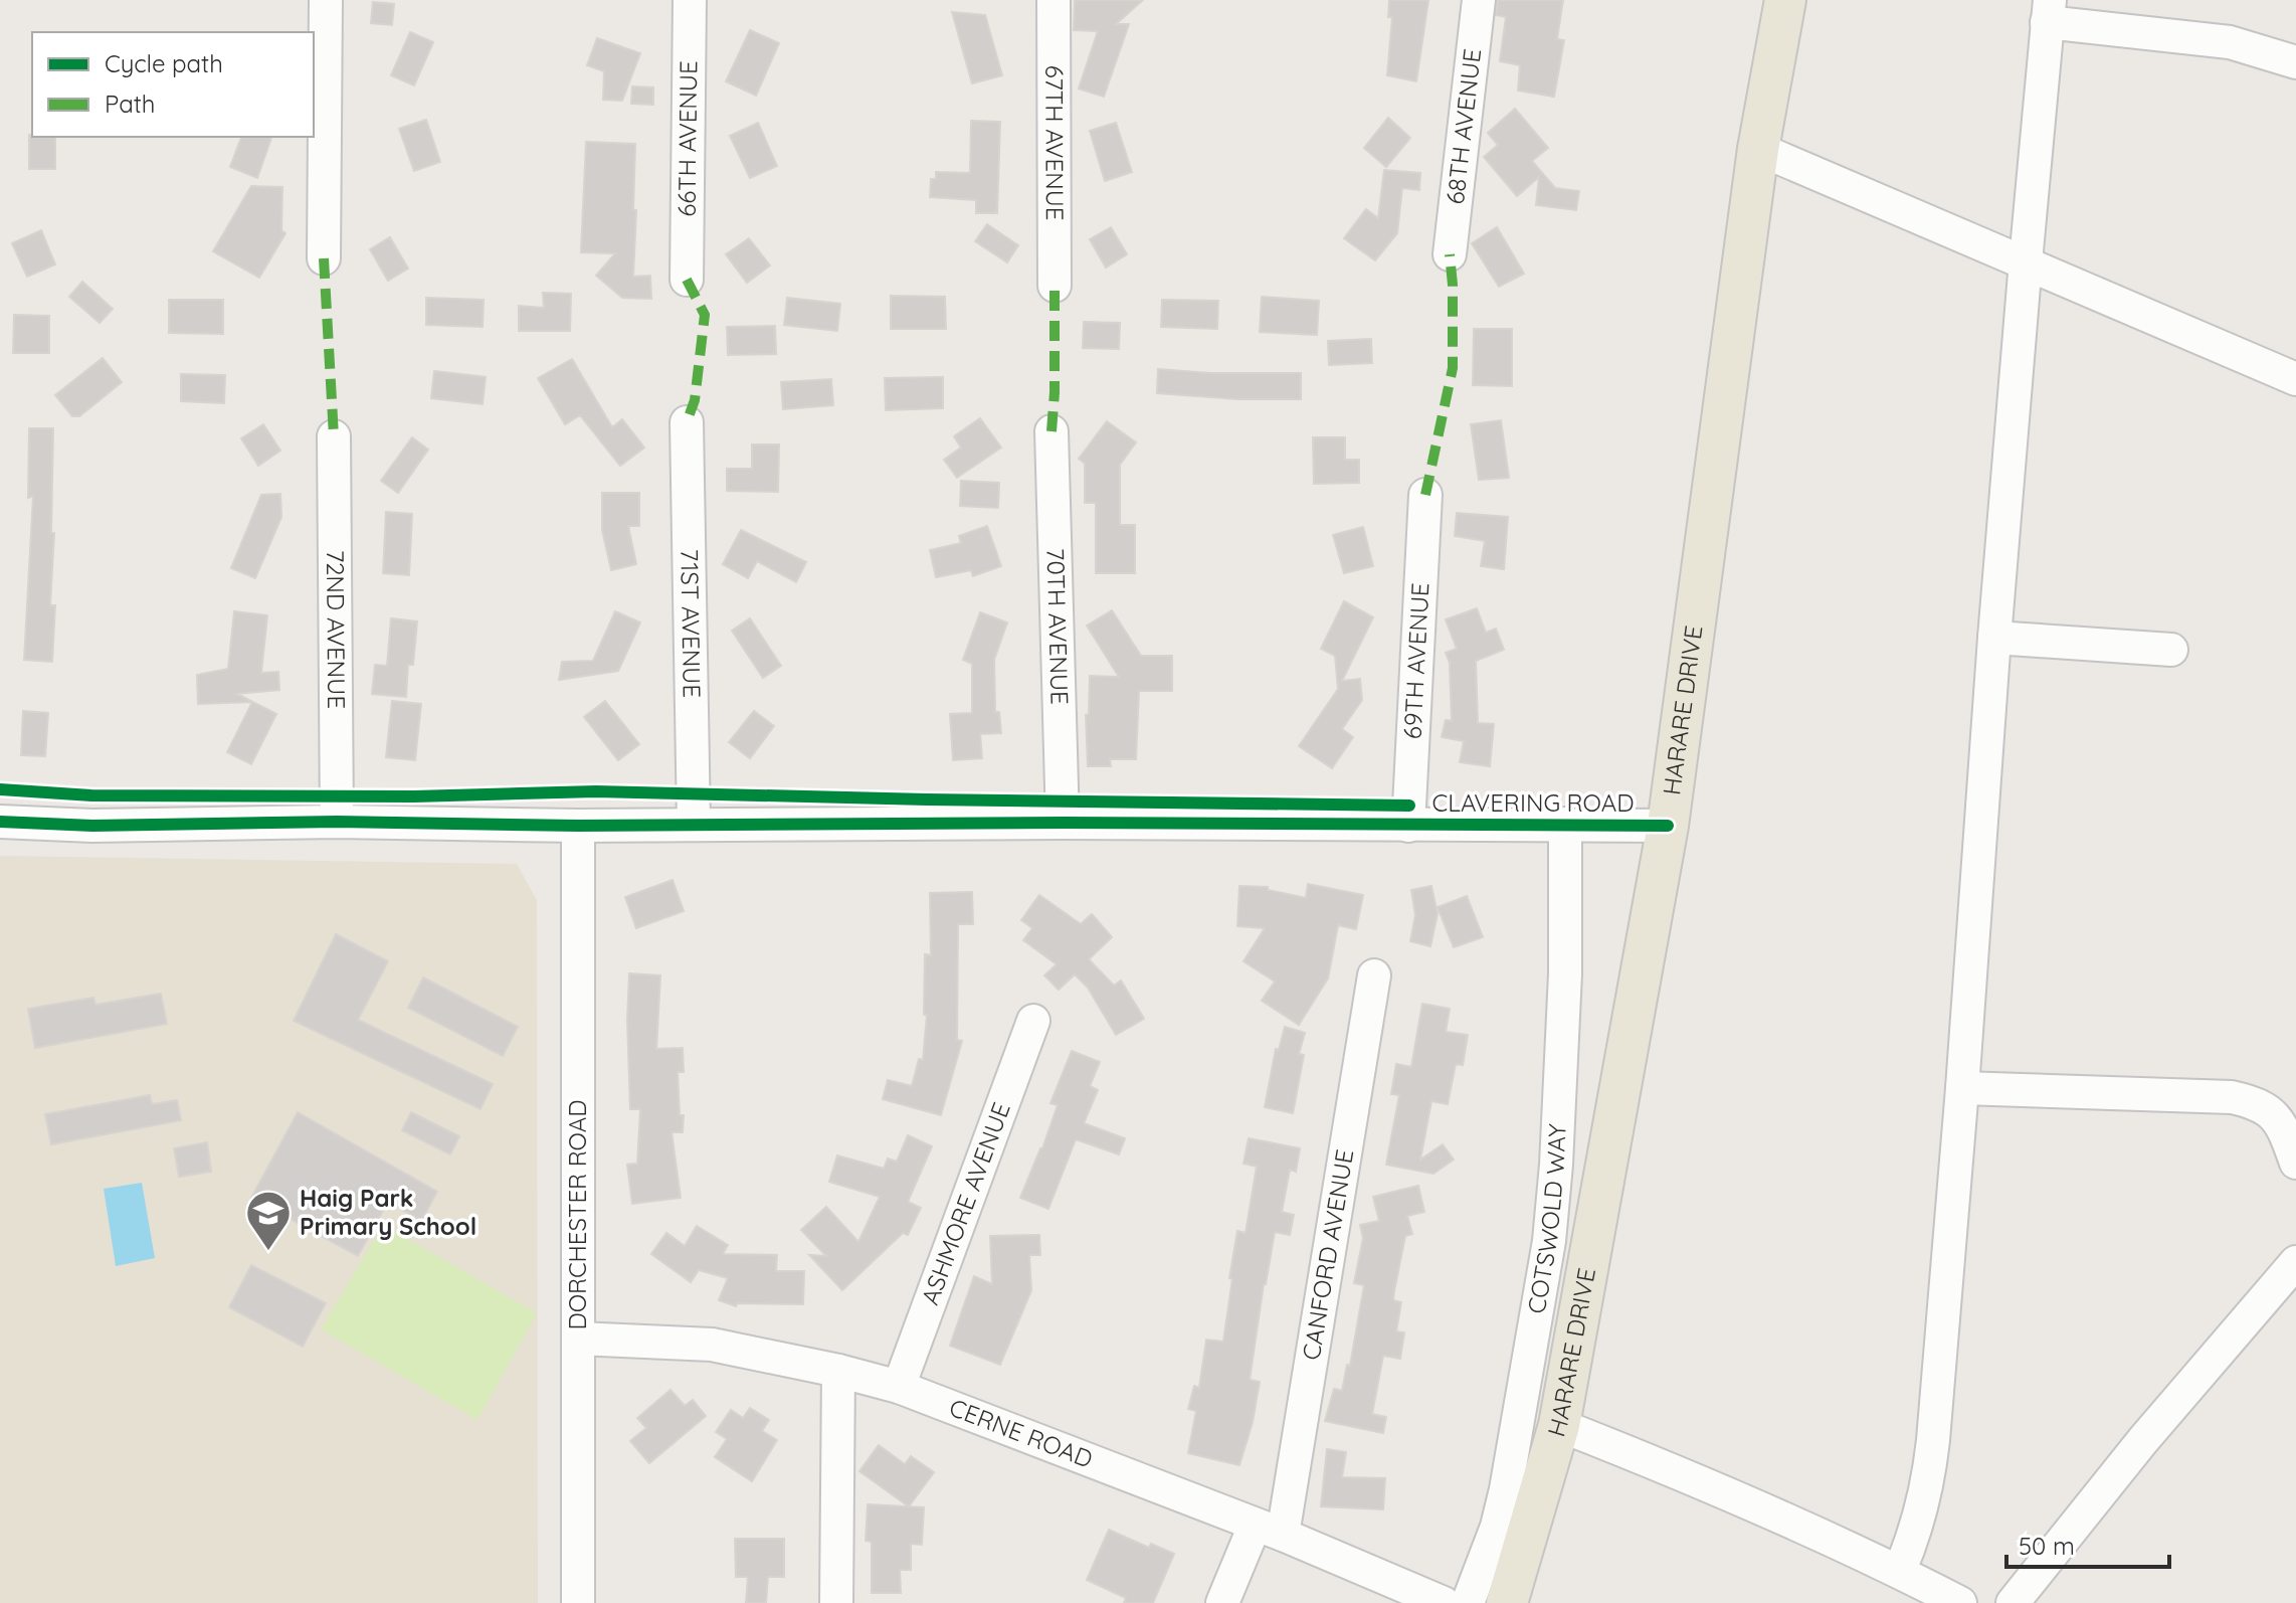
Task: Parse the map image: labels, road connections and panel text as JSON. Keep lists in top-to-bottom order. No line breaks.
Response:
{"streets":{"main road":["HARARE DRIVE"],"street":["68TH AVENUE","66TH AVENUE","67TH AVENUE","71ST AVENUE","70TH AVENUE","72ND AVENUE","69TH AVENUE","CLAVERING ROAD","ASHMORE AVENUE","DORCHESTER ROAD","COTSWOLD WAY","CANFORD AVENUE","CERNE ROAD"]},"crossings":[["71ST AVENUE","CLAVERING ROAD"],["70TH AVENUE","CLAVERING ROAD"],["72ND AVENUE","CLAVERING ROAD"],["69TH AVENUE","CLAVERING ROAD"],["HARARE DRIVE","CLAVERING ROAD"],["CLAVERING ROAD","DORCHESTER ROAD"],["CLAVERING ROAD","COTSWOLD WAY"],["ASHMORE AVENUE","CERNE ROAD"],["DORCHESTER ROAD","CERNE ROAD"],["CANFORD AVENUE","CERNE ROAD"]],"places":{"school or university":["Haig Park Primary School"]},"legend":["Cycle path","Path"],"scale_bar":"50 m"}
